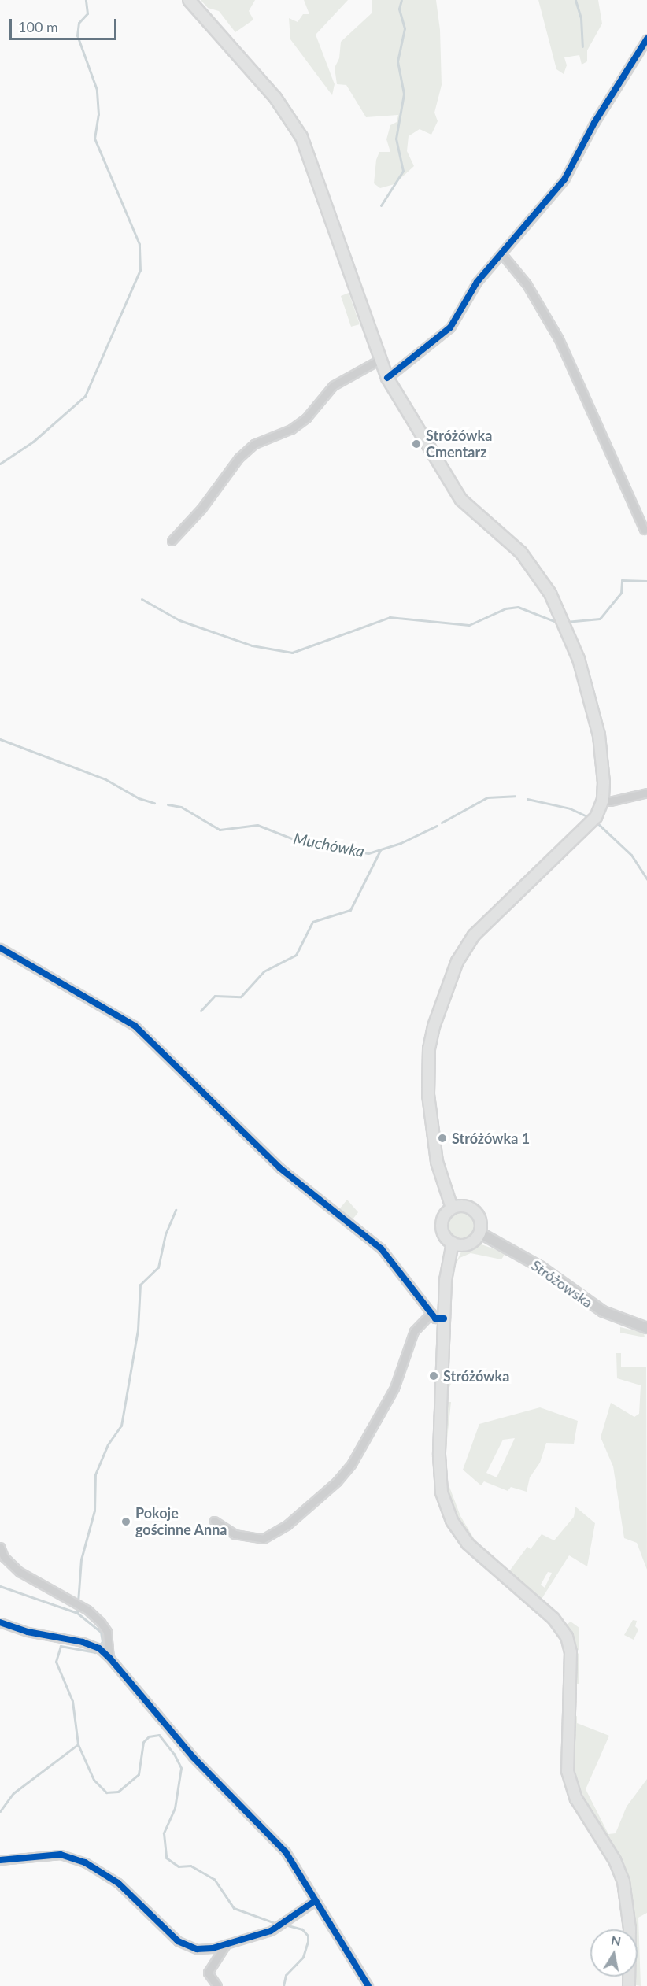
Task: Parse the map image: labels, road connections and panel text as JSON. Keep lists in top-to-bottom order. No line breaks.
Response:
{"streets":{"street":["Stróżowska"]},"water":["Muchówka"],"places":["Stróżówka Cmentarz","Stróżówka 1","Stróżówka","Pokoje gościnne Anna"],"scale_bar":"100 m","north":"top"}
